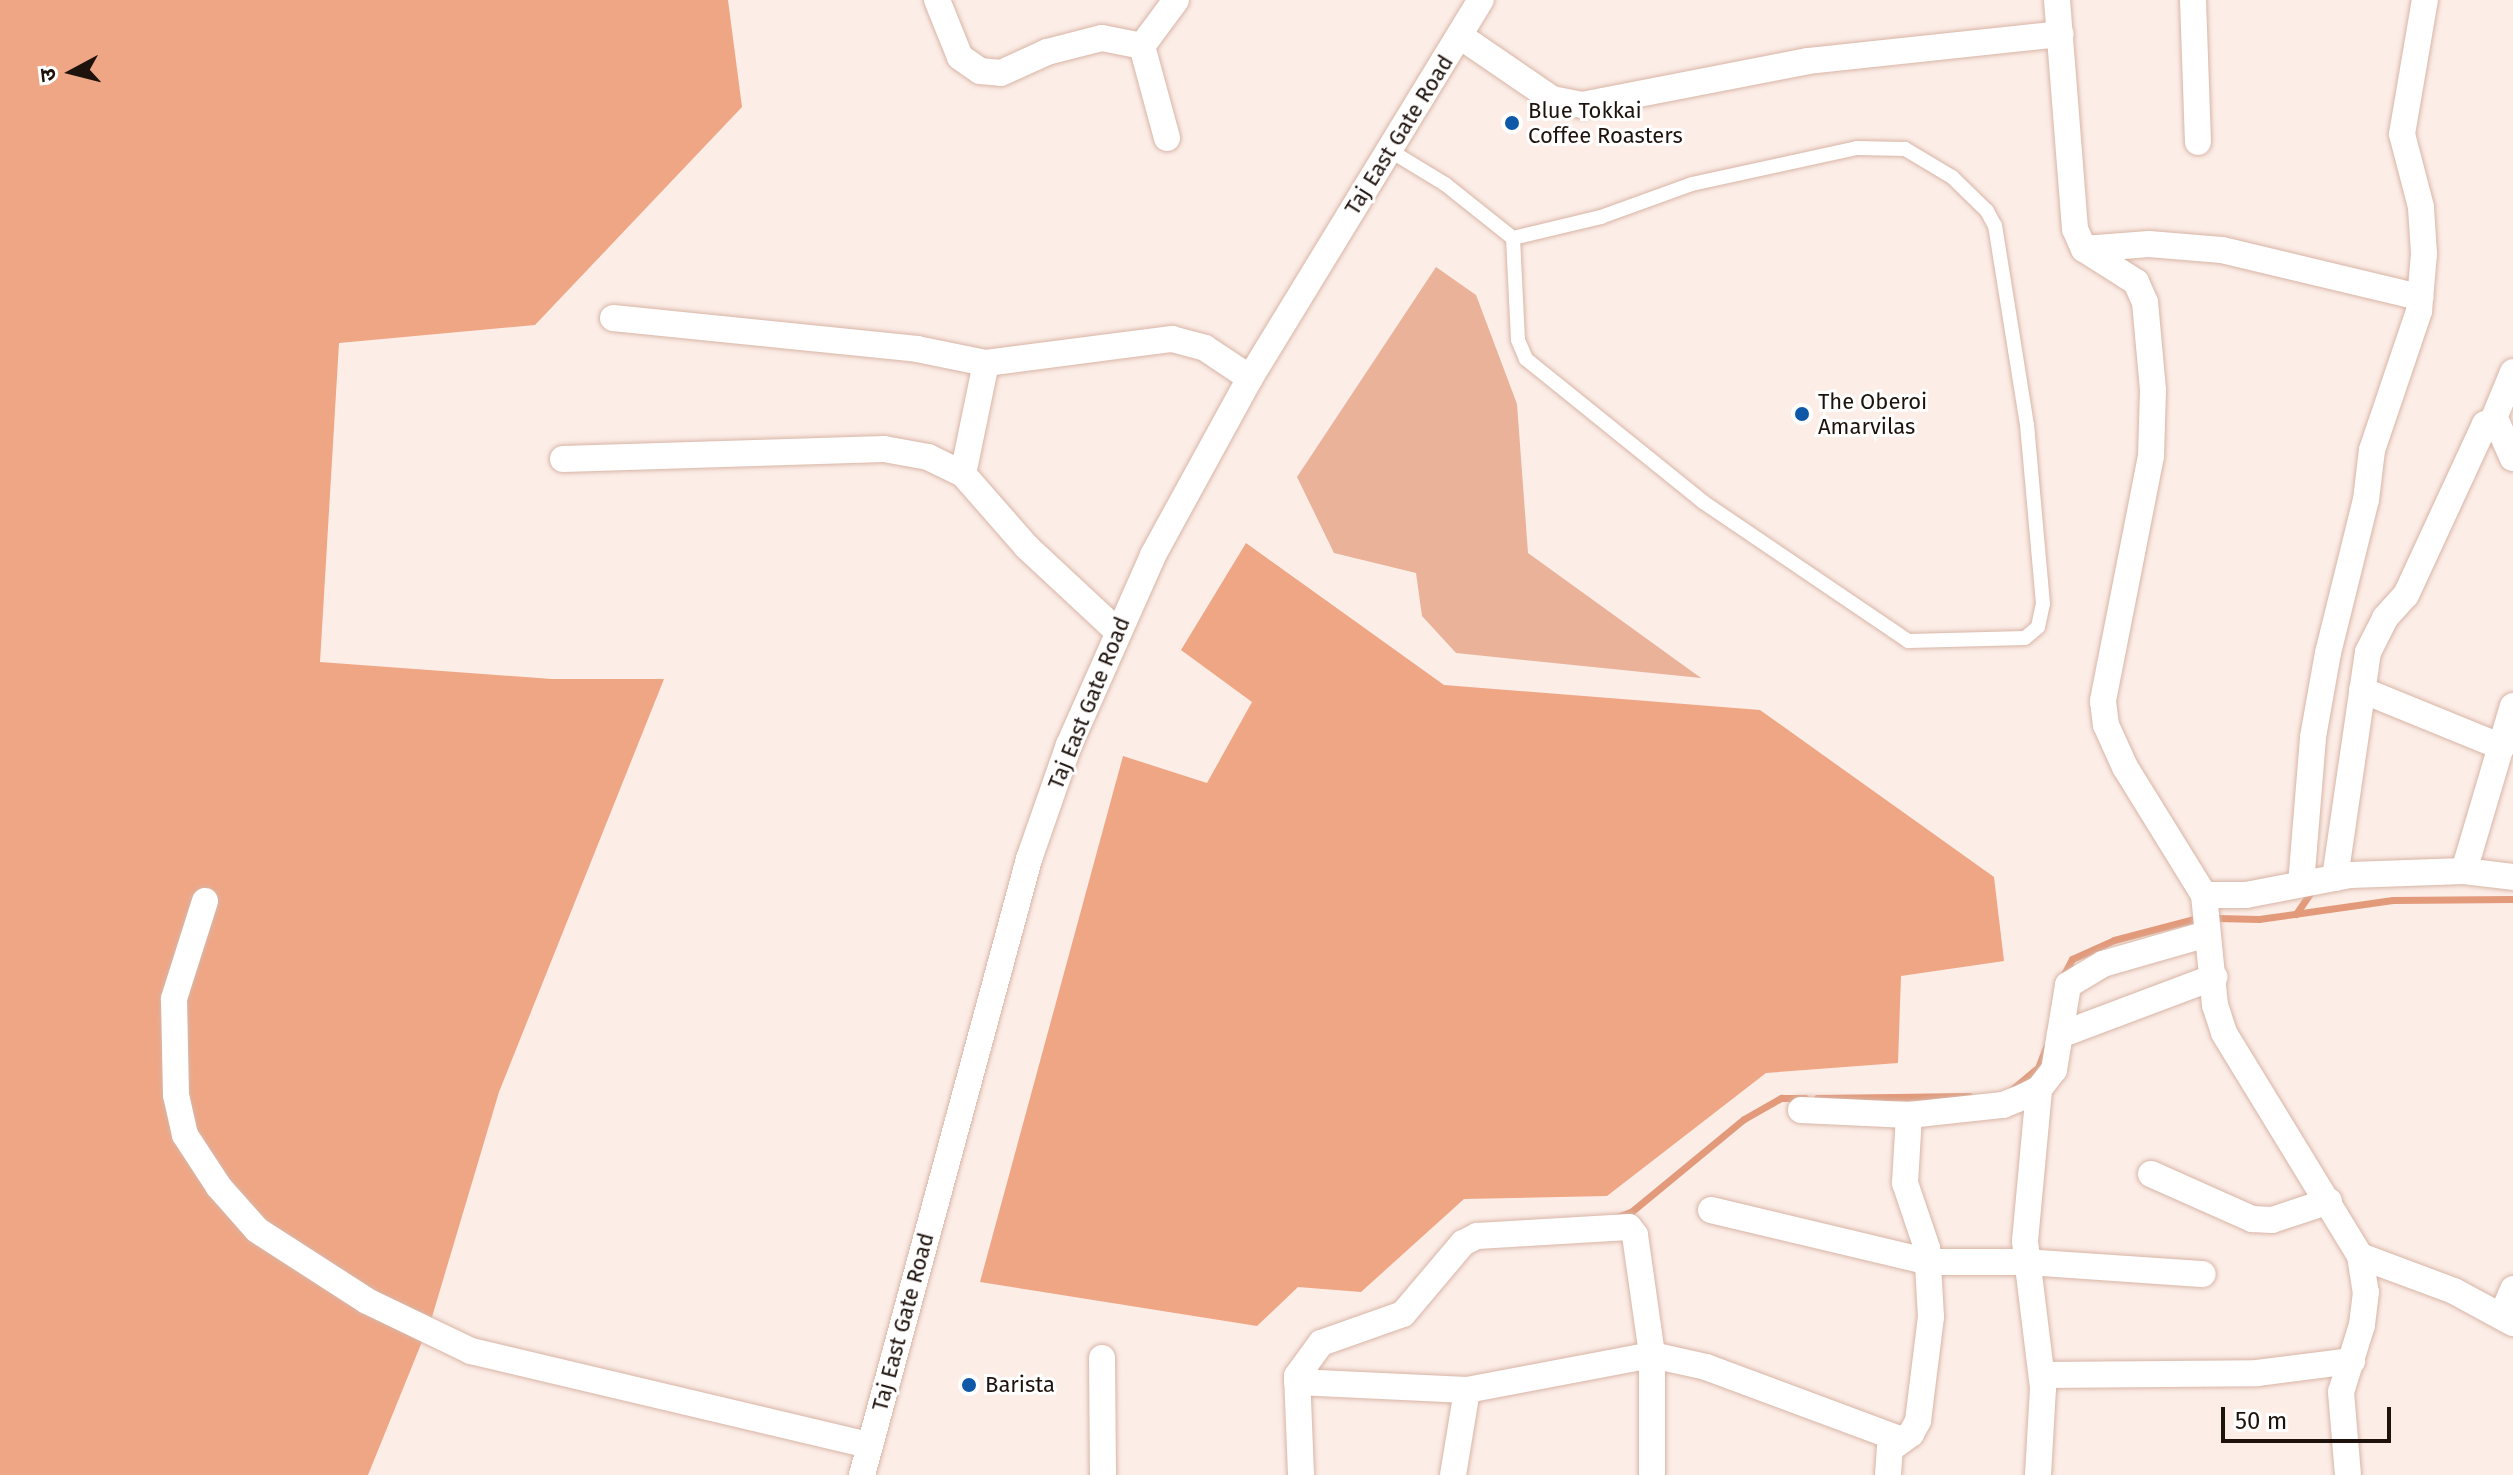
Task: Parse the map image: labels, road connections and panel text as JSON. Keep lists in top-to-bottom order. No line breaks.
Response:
{"streets":{"street":["Taj East Gate Road"]},"places":["Blue Tokkai Coffee Roasters","The Oberoi Amarvilas","Barista"],"scale_bar":"50 m","north":"left"}
